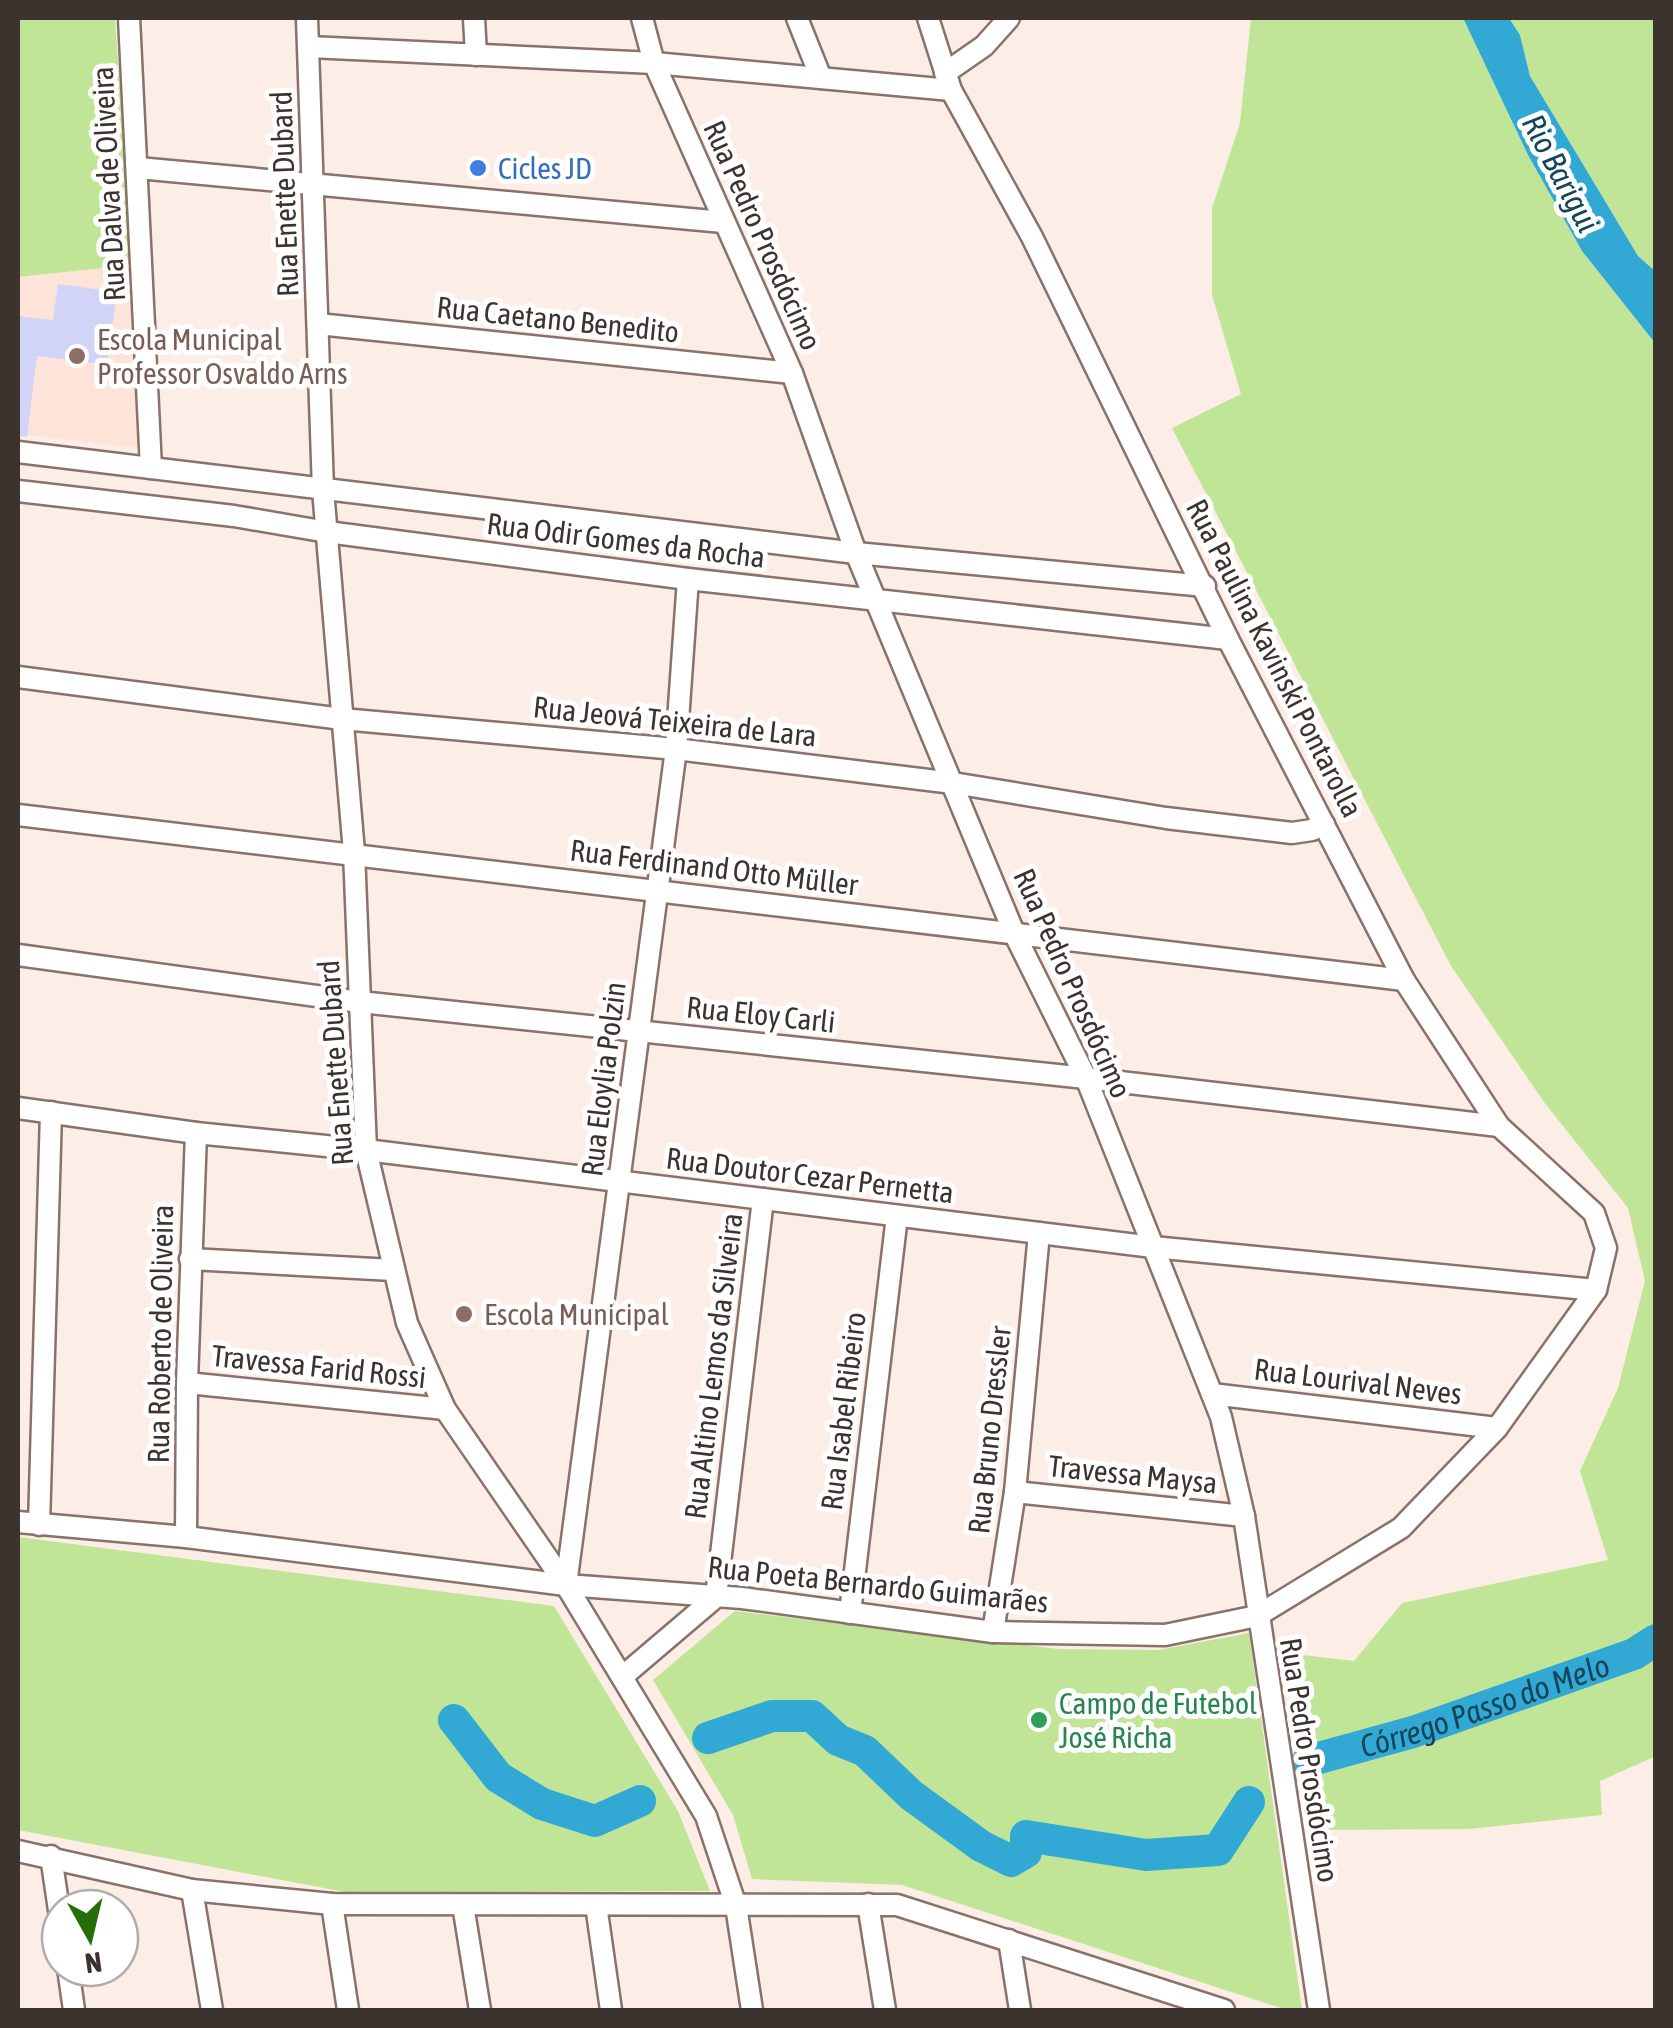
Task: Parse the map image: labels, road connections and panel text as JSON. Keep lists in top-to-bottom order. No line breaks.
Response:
{"streets":{"street":["Rua Dalva de Oliveira","Rua Enette Dubard","Rua Pedro Prosdócimo","Rua Caetano Benedito","Rua Odir Gomes da Rocha","Rua Paulina Kavinski Pontarolla","Rua Jeová Teixeira de Lara","Rua Ferdinand Otto Müller","Rua Eloy Carli","Rua Eloylia Polzin","Rua Doutor Cezar Pernetta","Rua Roberto de Oliveira","Travessa Farid Rossi","Rua Altino Lemos da Silveira","Rua Lourival Neves","Rua Isabel Ribeiro","Rua Bruno Dressler","Travessa Maysa","Rua Poeta Bernardo Guimarães"]},"crossings":[["Rua Dalva de Oliveira","Rua Odir Gomes da Rocha"],["Rua Enette Dubard","Rua Caetano Benedito"],["Rua Enette Dubard","Rua Odir Gomes da Rocha"],["Rua Enette Dubard","Rua Jeová Teixeira de Lara"],["Rua Enette Dubard","Rua Ferdinand Otto Müller"],["Rua Enette Dubard","Rua Eloy Carli"],["Rua Enette Dubard","Rua Eloylia Polzin"],["Rua Enette Dubard","Rua Doutor Cezar Pernetta"],["Rua Enette Dubard","Travessa Farid Rossi"],["Rua Enette Dubard","Rua Poeta Bernardo Guimarães"],["Rua Pedro Prosdócimo","Rua Caetano Benedito"],["Rua Pedro Prosdócimo","Rua Odir Gomes da Rocha"],["Rua Pedro Prosdócimo","Rua Jeová Teixeira de Lara"],["Rua Pedro Prosdócimo","Rua Ferdinand Otto Müller"],["Rua Pedro Prosdócimo","Rua Eloy Carli"],["Rua Pedro Prosdócimo","Rua Doutor Cezar Pernetta"],["Rua Pedro Prosdócimo","Rua Lourival Neves"],["Rua Pedro Prosdócimo","Travessa Maysa"],["Rua Pedro Prosdócimo","Rua Poeta Bernardo Guimarães"],["Rua Odir Gomes da Rocha","Rua Paulina Kavinski Pontarolla"],["Rua Odir Gomes da Rocha","Rua Eloylia Polzin"],["Rua Paulina Kavinski Pontarolla","Rua Jeová Teixeira de Lara"],["Rua Paulina Kavinski Pontarolla","Rua Ferdinand Otto Müller"],["Rua Paulina Kavinski Pontarolla","Rua Eloy Carli"],["Rua Paulina Kavinski Pontarolla","Rua Doutor Cezar Pernetta"],["Rua Paulina Kavinski Pontarolla","Rua Poeta Bernardo Guimarães"],["Rua Jeová Teixeira de Lara","Rua Eloylia Polzin"],["Rua Ferdinand Otto Müller","Rua Eloylia Polzin"],["Rua Eloy Carli","Rua Eloylia Polzin"],["Rua Eloylia Polzin","Rua Doutor Cezar Pernetta"],["Rua Eloylia Polzin","Rua Poeta Bernardo Guimarães"],["Rua Doutor Cezar Pernetta","Rua Roberto de Oliveira"],["Rua Doutor Cezar Pernetta","Rua Altino Lemos da Silveira"],["Rua Doutor Cezar Pernetta","Rua Isabel Ribeiro"],["Rua Doutor Cezar Pernetta","Rua Bruno Dressler"],["Rua Doutor Cezar Pernetta","Rua Poeta Bernardo Guimarães"],["Rua Roberto de Oliveira","Travessa Farid Rossi"],["Rua Roberto de Oliveira","Rua Poeta Bernardo Guimarães"],["Rua Altino Lemos da Silveira","Rua Poeta Bernardo Guimarães"],["Rua Lourival Neves","Rua Poeta Bernardo Guimarães"],["Rua Isabel Ribeiro","Rua Poeta Bernardo Guimarães"],["Rua Bruno Dressler","Travessa Maysa"],["Rua Bruno Dressler","Rua Poeta Bernardo Guimarães"]],"water":["Rio Barigui","Córrego Passo do Melo"],"places":["Cicles JD","Escola Municipal Professor Osvaldo Arns","Escola Municipal","Campo de Futebol José Richa"],"north":"bottom"}
